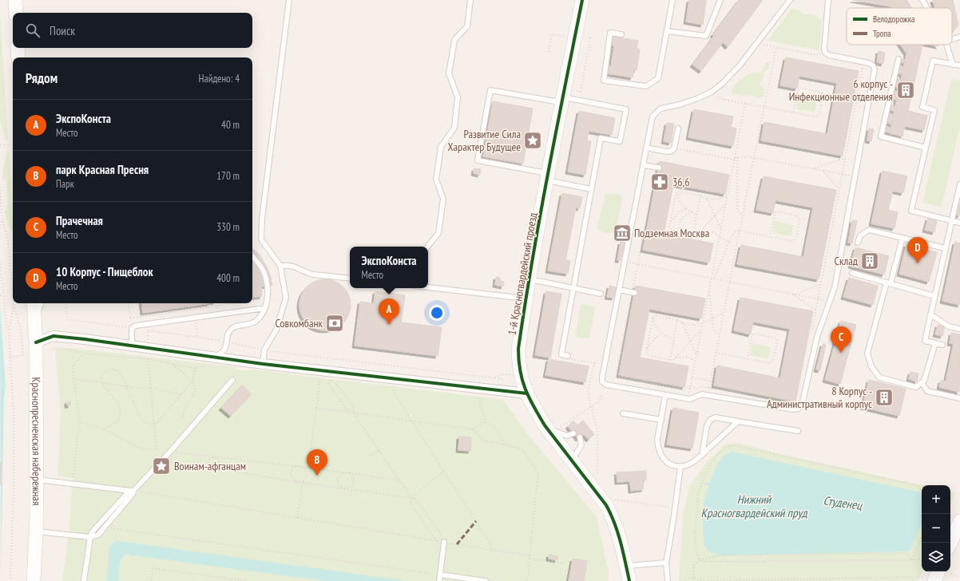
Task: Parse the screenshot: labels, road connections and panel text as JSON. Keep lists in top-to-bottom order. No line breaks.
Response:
{"streets":{"street":["1-й Красногвардейский проезд","Краснопресненская набережная"]},"water":["Нижний Красногвардейский пруд","Студенец"],"places":{"building":["6 корпус - Инфекционные отделения","Склад","8 Корпус - Административный корпус"],"place":["Развитие Сила Характер Будущее","Воинам-афганцам"],"pharmacy":["36,6"],"museum":["Подземная Москва"],"bank":["Совкомбанк"]},"legend":["Велодорожка","Тропа"],"page":{"search":"Поиск","heading":["Рядом","Найдено: 4"],"list":[{"mark":"A","name":"ЭкспоКонста","note":"Место","value":"40 m"},{"mark":"B","name":"парк Красная Пресня","note":"Парк","value":"170 m"},{"mark":"C","name":"Прачечная","note":"Место","value":"330 m"},{"mark":"D","name":"10 Корпус - Пищеблок","note":"Место","value":"400 m"}],"pins":["D","A","C","B"],"popup":["ЭкспоКонста","Место"],"map_buttons":["+","−"]}}
